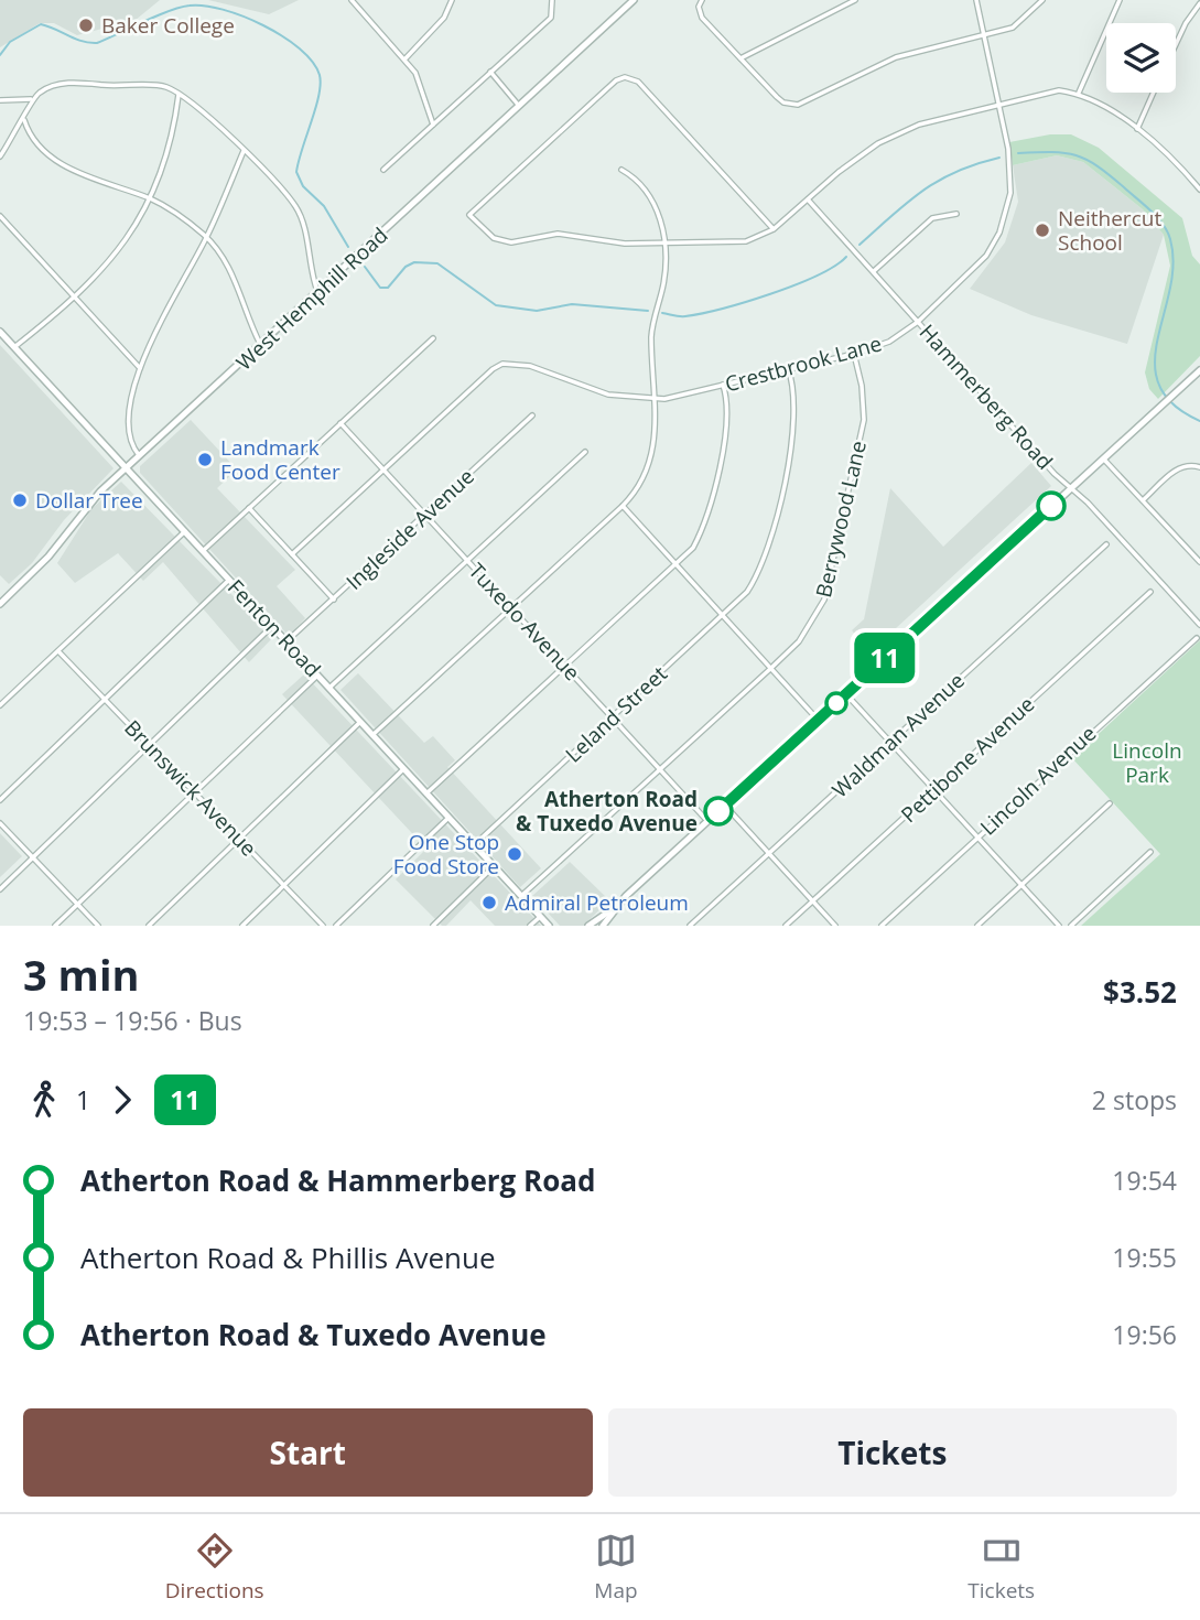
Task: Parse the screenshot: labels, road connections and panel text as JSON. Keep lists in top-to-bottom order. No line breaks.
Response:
{"streets":{"street":["West Hemphill Road","Crestbrook Lane","Hammerberg Road","Berrywood Lane","Ingleside Avenue","Tuxedo Avenue","Fenton Road","Leland Street","Waldman Avenue","Pettibone Avenue","Lincoln Avenue","Brunswick Avenue"]},"crossings":[["West Hemphill Road","Fenton Road"],["Crestbrook Lane","Hammerberg Road"],["Crestbrook Lane","Berrywood Lane"],["Crestbrook Lane","Tuxedo Avenue"],["Crestbrook Lane","Leland Street"],["Berrywood Lane","Tuxedo Avenue"],["Berrywood Lane","Fenton Road"],["Ingleside Avenue","Tuxedo Avenue"],["Ingleside Avenue","Fenton Road"],["Tuxedo Avenue","Leland Street"],["Fenton Road","Leland Street"]],"parks":["Lincoln Park"],"places":["Baker College","Neithercut School","Landmark Food Center","Dollar Tree","Atherton Road & Tuxedo Avenue","One Stop Food Store","Admiral Petroleum"],"lines":["bus line 11"],"page":{"on_map":"11","heading":["3 min","19:53 – 19:56 · Bus","$3.52"],"legs":["1","11","2 stops"],"list":[{"name":"Atherton Road & Hammerberg Road","value":"19:54"},{"name":"Atherton Road & Phillis Avenue","value":"19:55"},{"name":"Atherton Road & Tuxedo Avenue","value":"19:56"}],"buttons":["Start","Tickets"],"tabs":["Directions","Map","Tickets"]}}
